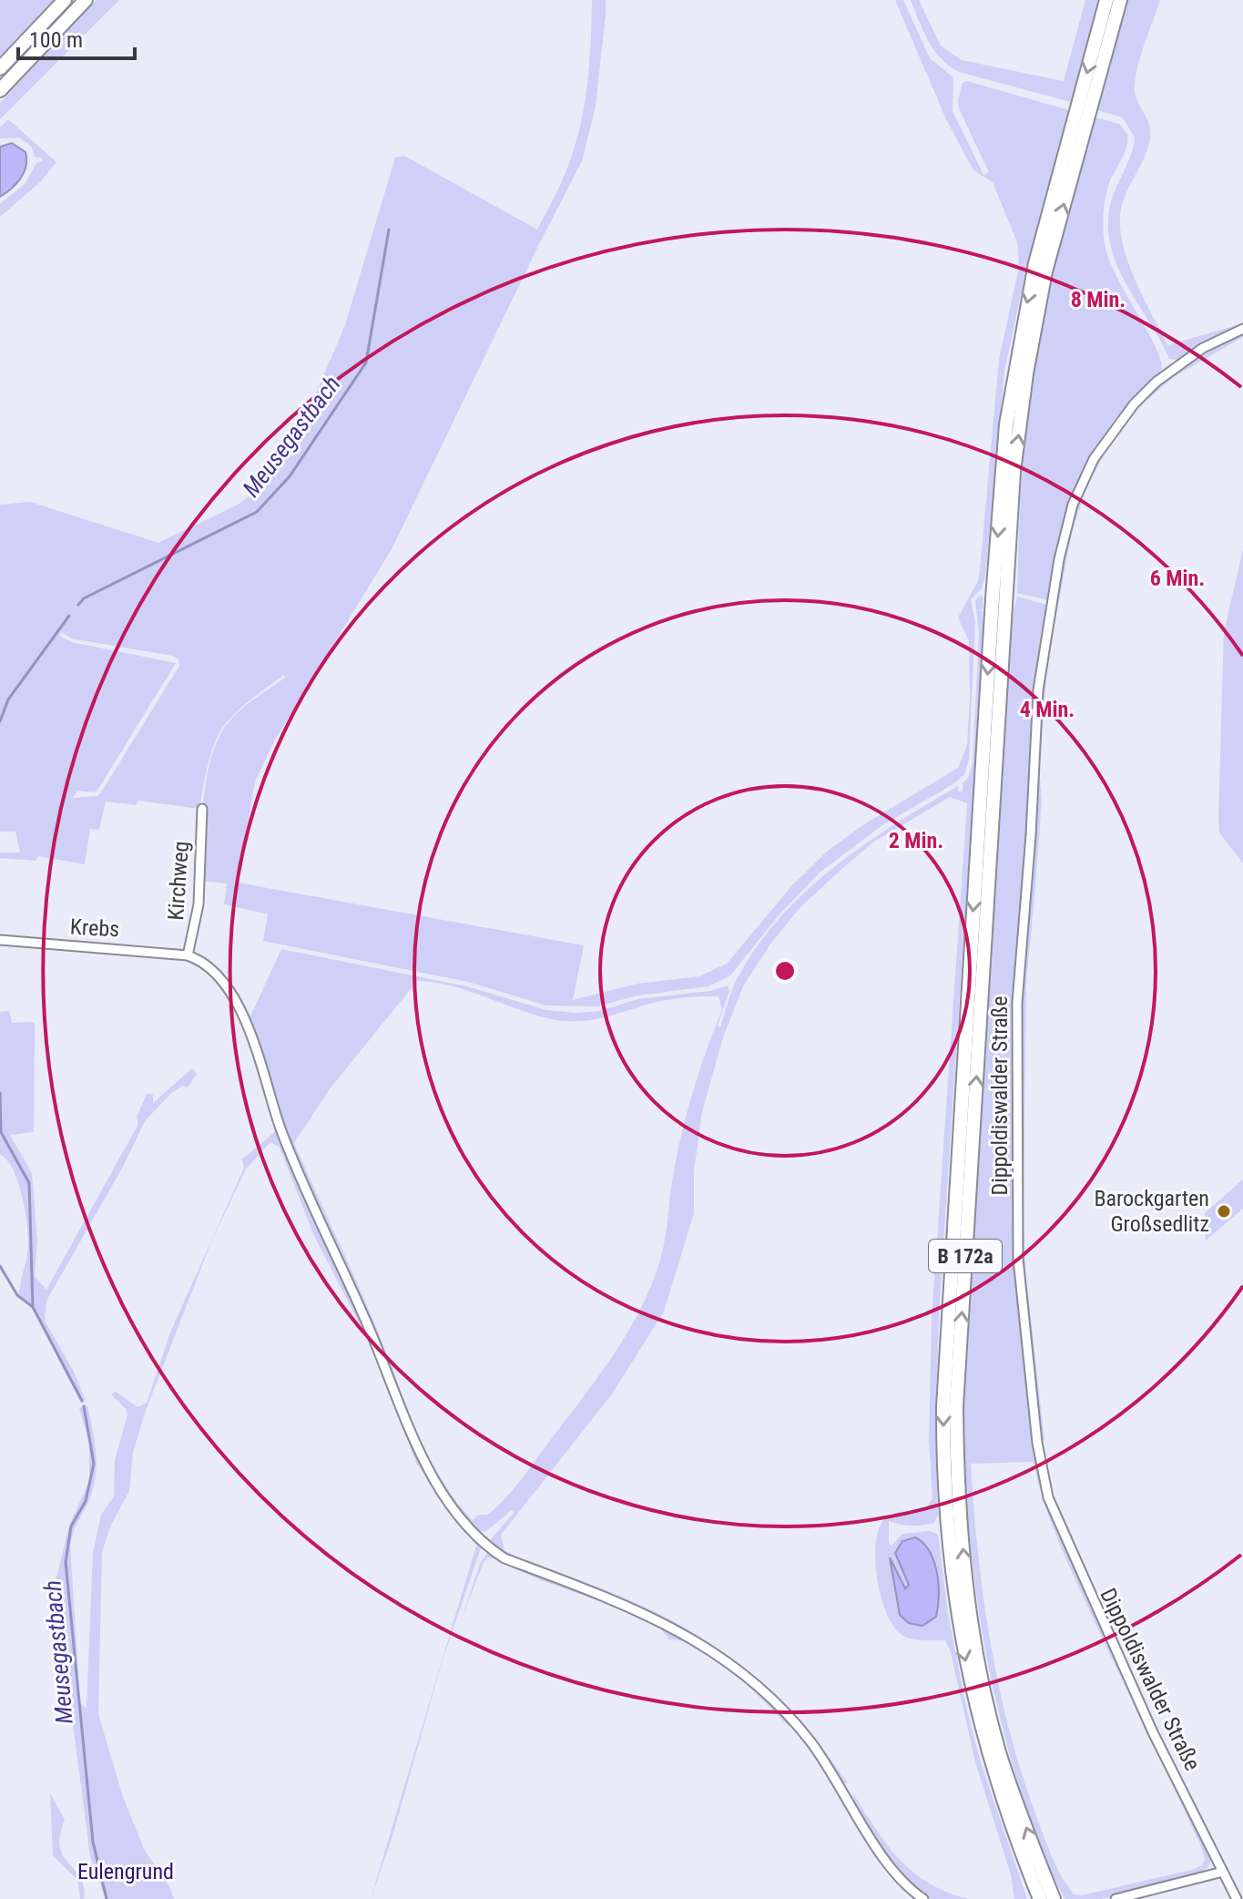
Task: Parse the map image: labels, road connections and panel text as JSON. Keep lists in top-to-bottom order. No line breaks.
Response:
{"streets":{"highway":["B 172a"],"street":["Kirchweg","Krebs","Dippoldiswalder Straße"]},"crossings":[["Kirchweg","Krebs"]],"water":["Meusegastbach"],"parks":["Eulengrund"],"places":["Barockgarten Großsedlitz"],"scale_bar":"100 m","rings":["8 Min.","6 Min.","4 Min.","2 Min."]}
